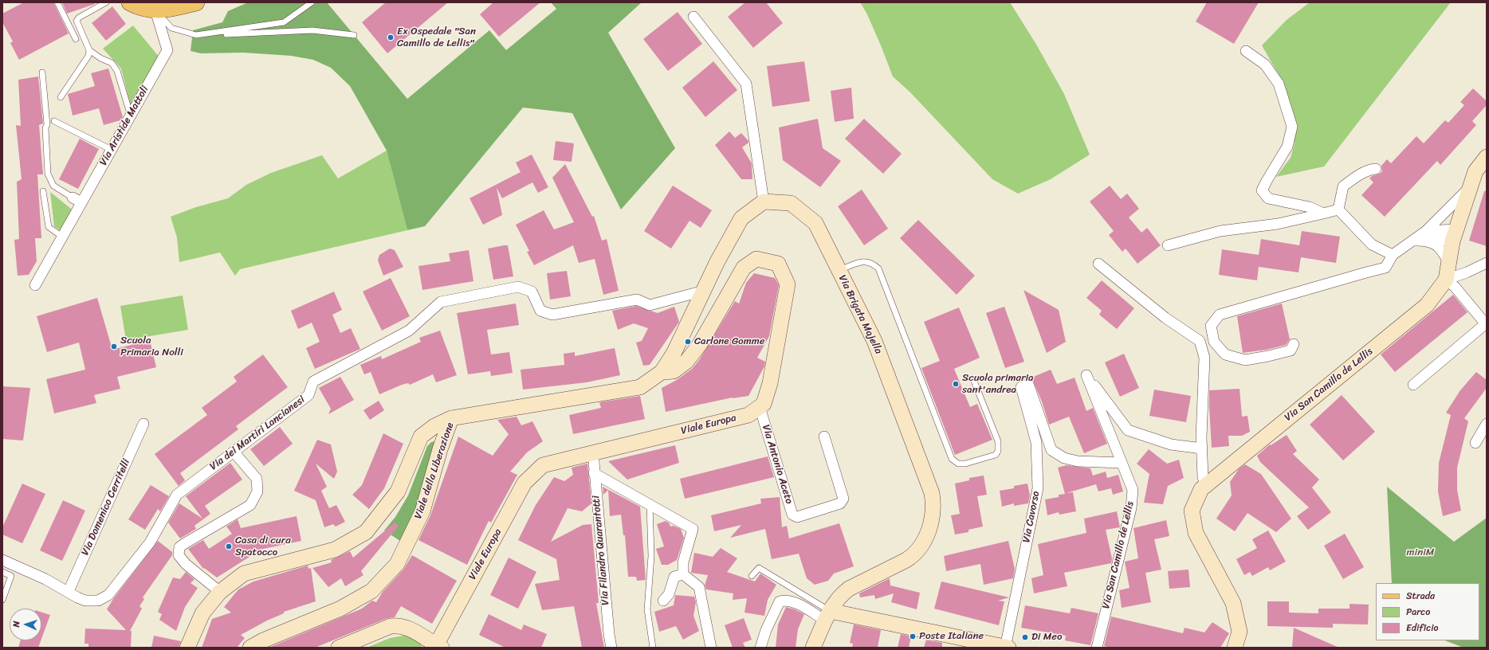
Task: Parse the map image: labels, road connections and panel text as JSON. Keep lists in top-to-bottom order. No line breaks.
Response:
{"streets":{"street":["Via Aristide Mattoli","Via Brigata Majella","Via San Camillo de Lellis","Viale Europa","Via dei Martiri Lancianesi","Via Antonio Aceto","Viale della Liberazione","Via Domenico Cerritelli","Via Cavorso","Via Filandro Quarantotti"]},"crossings":[["Via San Camillo de Lellis","Via Cavorso"],["Viale Europa","Via Antonio Aceto"],["Viale Europa","Via Filandro Quarantotti"],["Via dei Martiri Lancianesi","Via Domenico Cerritelli"]],"parks":["miniM"],"places":["Ex Ospedale \"San Camillo de Lellis\"","Carlone Gomme","Scuola Primaria Nolli","Scuola primaria sant'andrea","Casa di cura Spatocco","Poste Italiane","Di Meo"],"legend":["Strada","Parco","Edificio"],"north":"left"}
